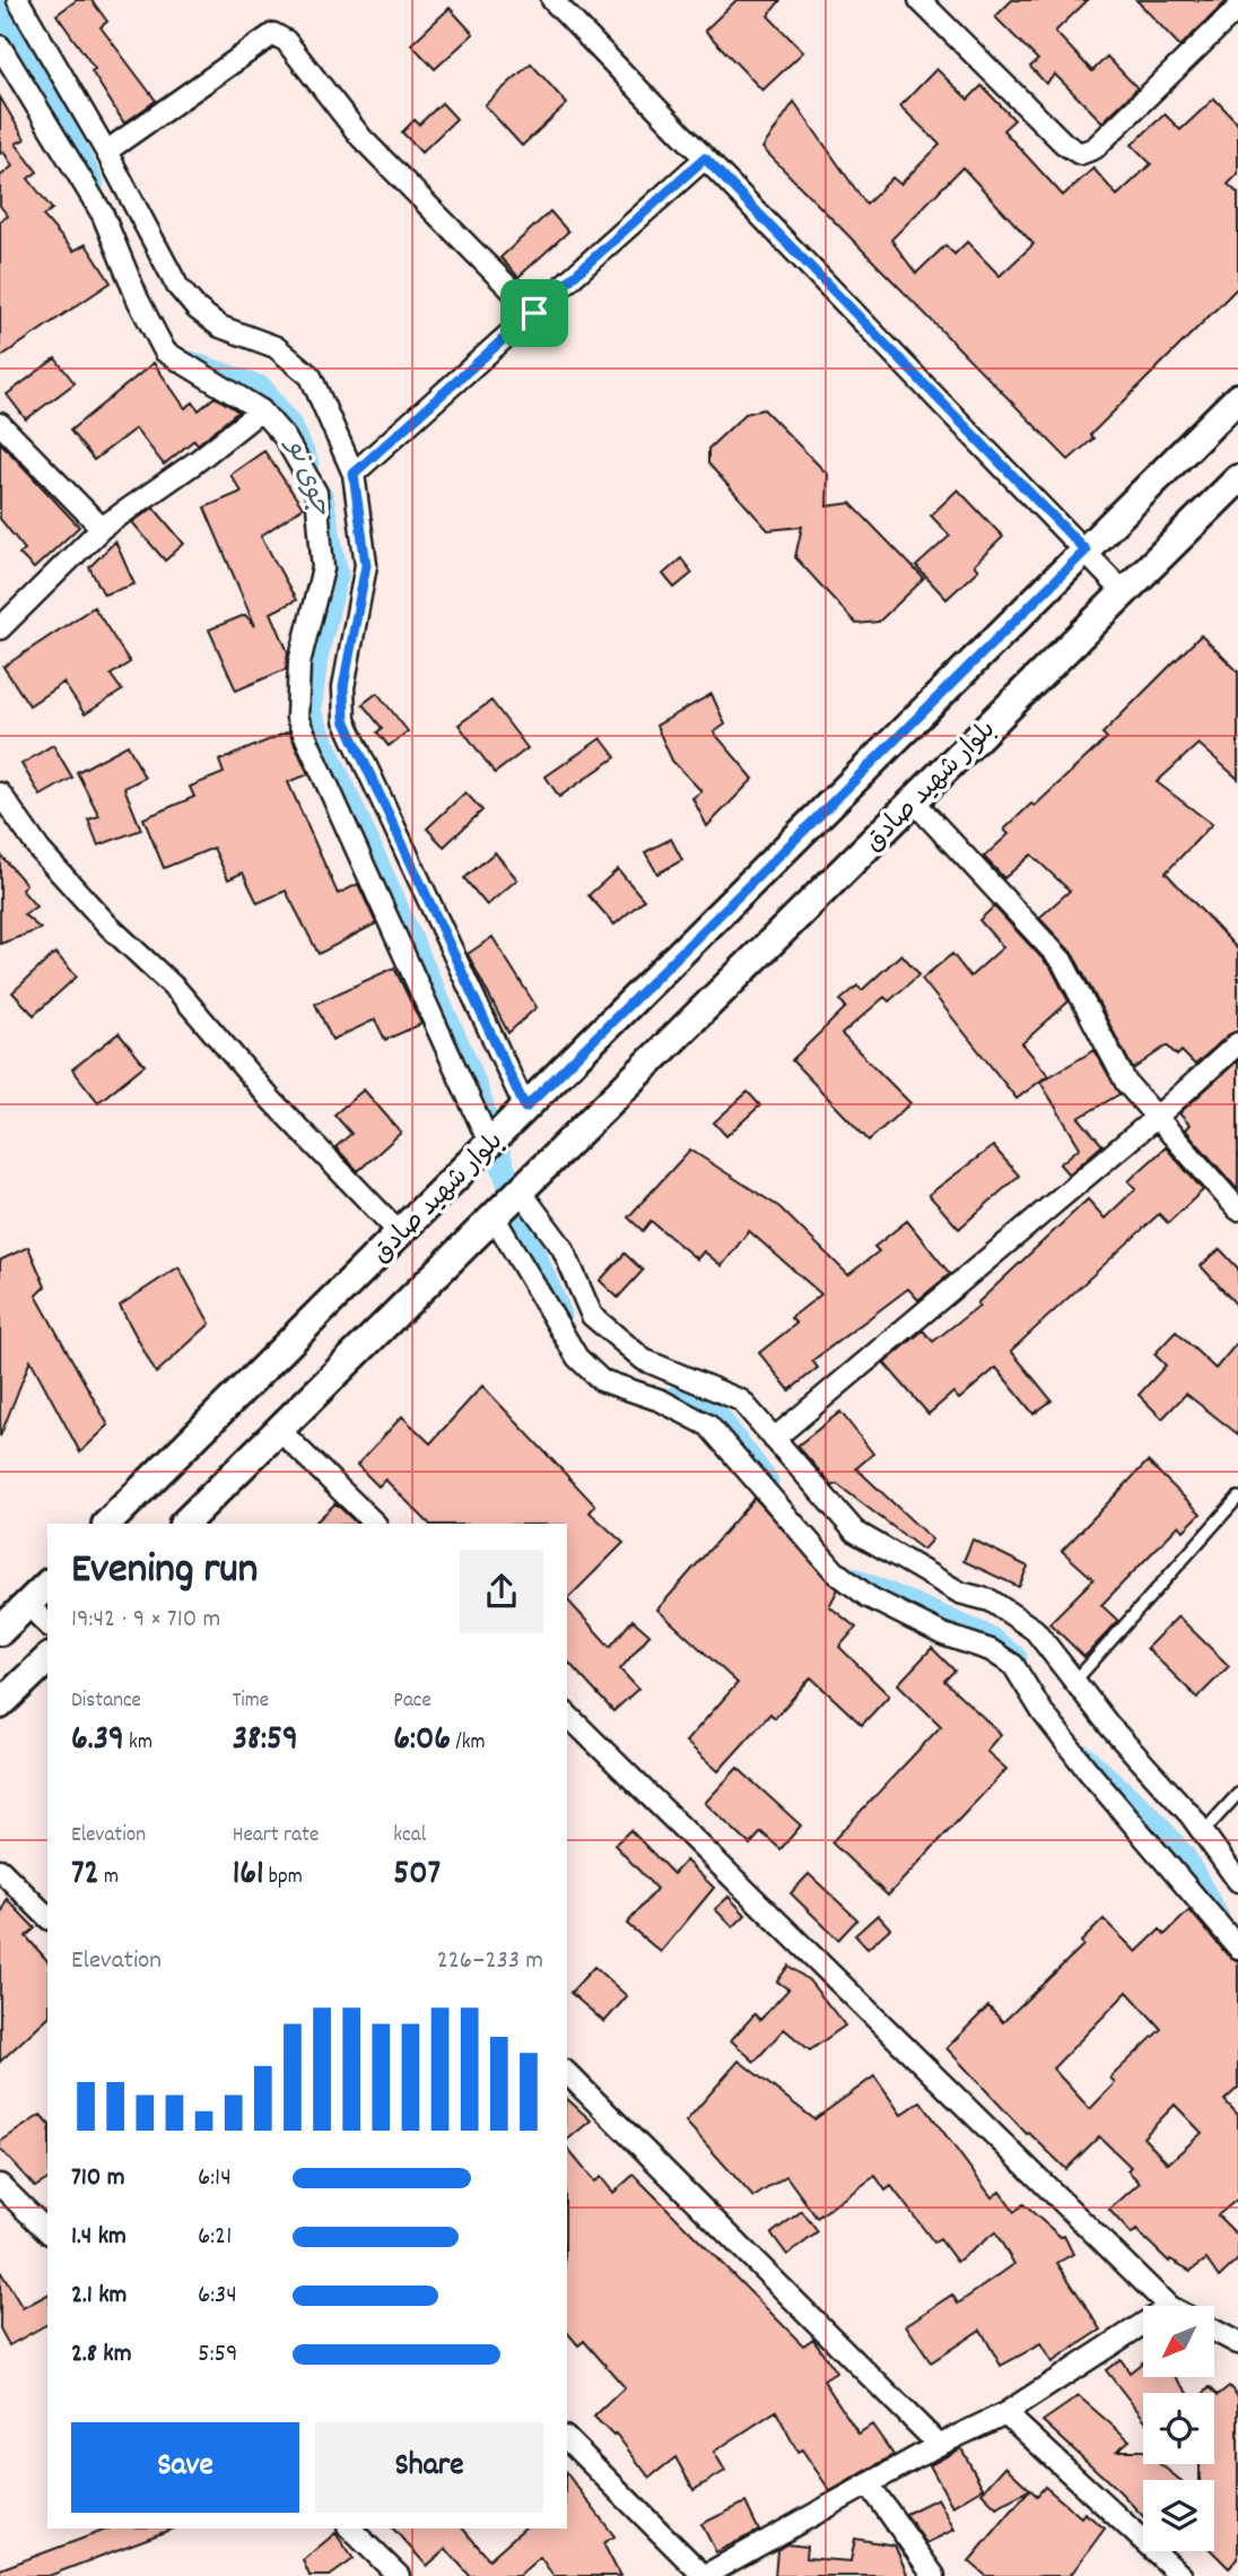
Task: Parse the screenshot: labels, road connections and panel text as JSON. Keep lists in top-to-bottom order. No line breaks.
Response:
{"streets":{"main road":["بلوار شهید صادق"]},"water":["جوی نو"],"north":"bottom left","page":{"heading":["Evening run","19:42 · 9 × 710 m"],"stats":[["Distance","6.39 km"],["Time","38:59"],["Pace","6:06 /km"],["Elevation","72 m"],["Heart rate","161 bpm"],["kcal","507"]],"chart":["Elevation","226–233 m"],"list":[{"name":"710 m","note":"6:14"},{"name":"1.4 km","note":"6:21"},{"name":"2.1 km","note":"6:34"},{"name":"2.8 km","note":"5:59"}],"buttons":["Save","Share"]}}
